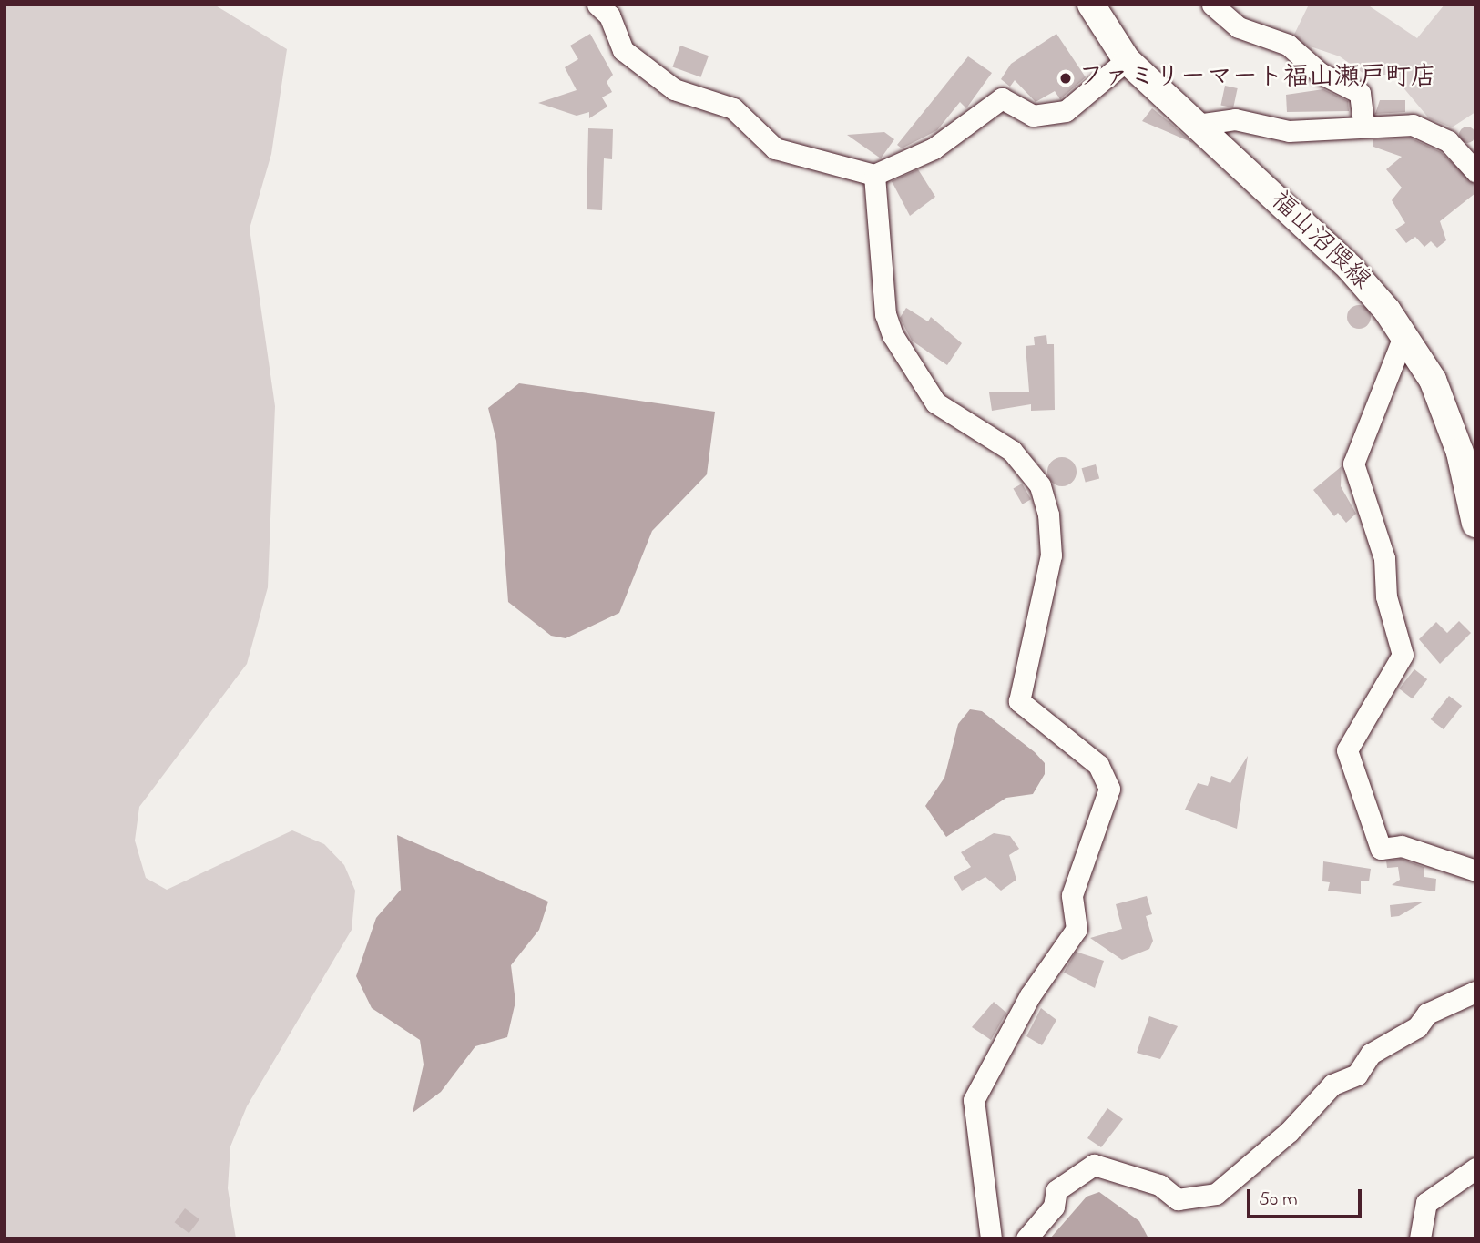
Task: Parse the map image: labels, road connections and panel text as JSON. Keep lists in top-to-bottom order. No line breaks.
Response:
{"streets":{"main road":["福山沼隈線"]},"places":["ファミリーマート福山瀬戸町店"],"scale_bar":"50 m"}
